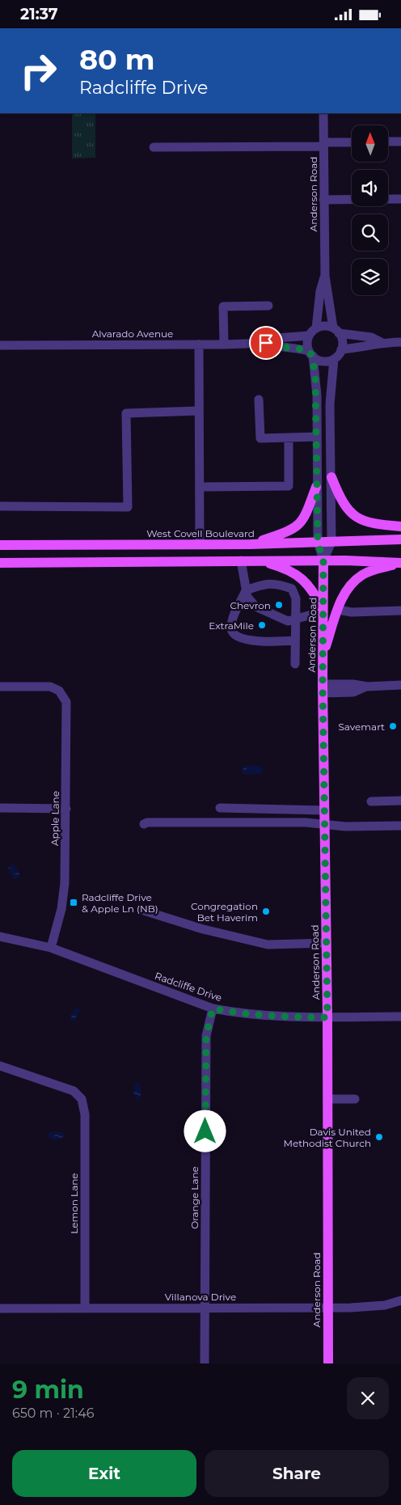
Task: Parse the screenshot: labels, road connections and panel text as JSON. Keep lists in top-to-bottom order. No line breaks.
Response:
{"streets":{"main road":["Anderson Road","West Covell Boulevard"],"street":["Alvarado Avenue","Apple Lane","Radcliffe Drive","Orange Lane","Lemon Lane","Villanova Drive"]},"crossings":[["Anderson Road","Alvarado Avenue"],["Anderson Road","West Covell Boulevard"],["Anderson Road","Radcliffe Drive"],["Anderson Road","Villanova Drive"],["Apple Lane","Radcliffe Drive"],["Radcliffe Drive","Orange Lane"],["Orange Lane","Villanova Drive"],["Lemon Lane","Villanova Drive"]],"places":{"other":["Chevron","ExtraMile","Savemart","Congregation Bet Haverim","Davis United Methodist Church"],"transit":["Radcliffe Drive & Apple Ln (NB)"]},"north":"top","page":{"status":"21:37","turn":["80 m","Radcliffe Drive"],"heading":["9 min","650 m · 21:46"],"buttons":["Exit","Share"]}}
